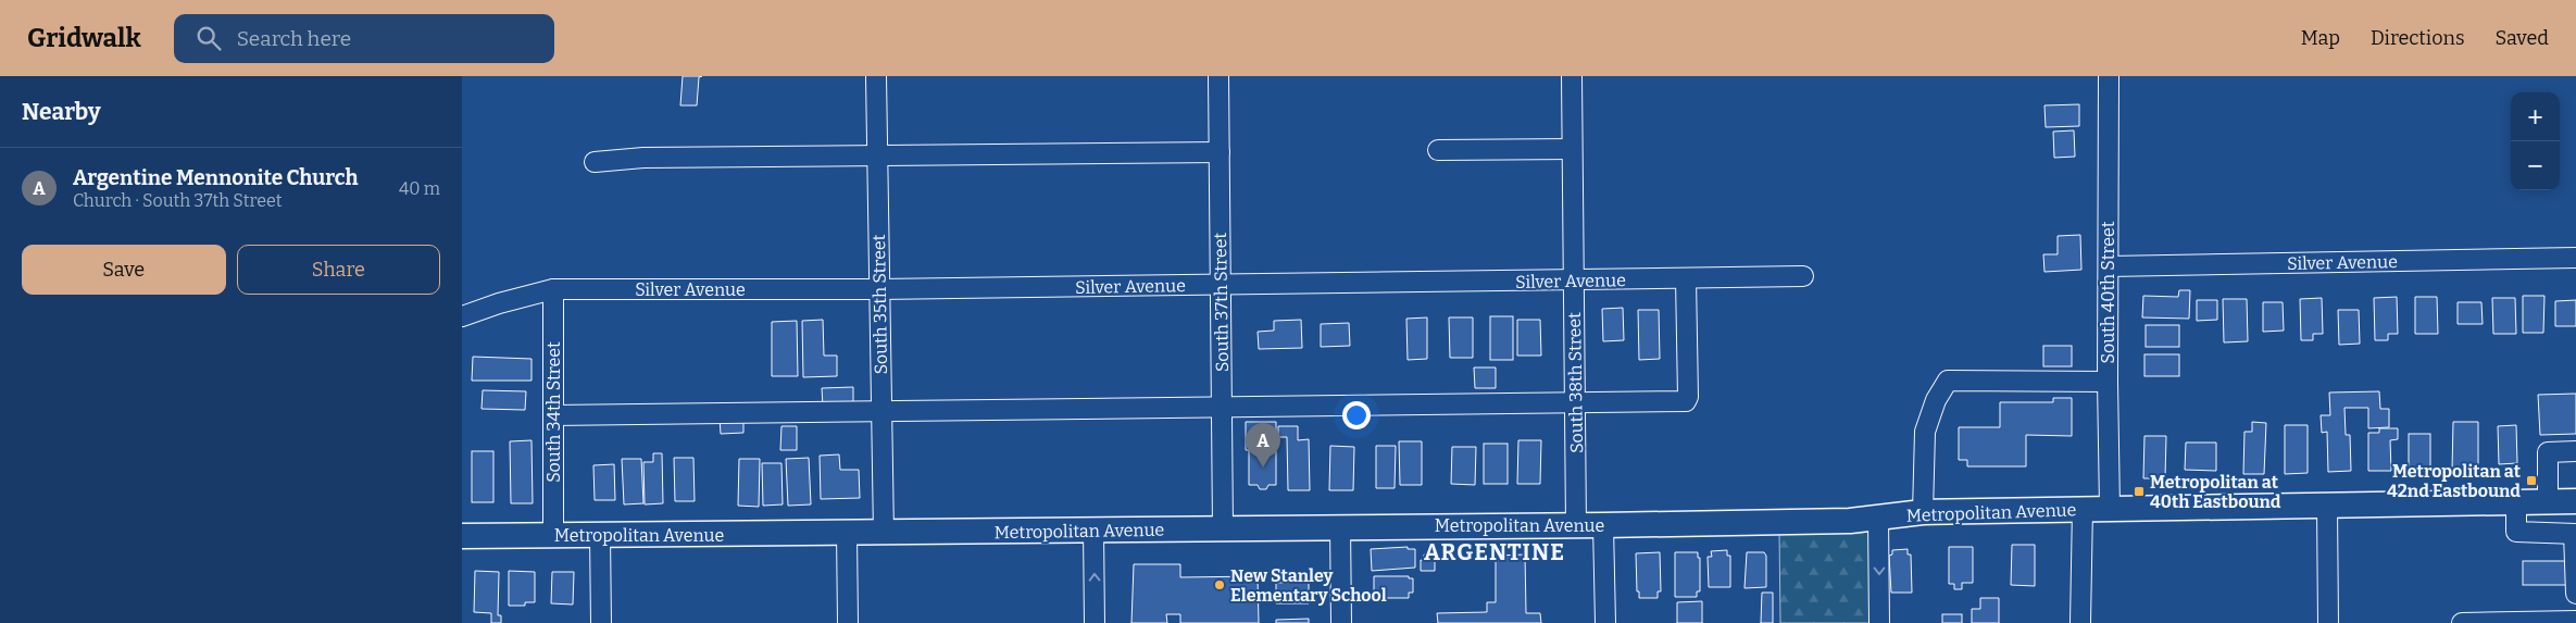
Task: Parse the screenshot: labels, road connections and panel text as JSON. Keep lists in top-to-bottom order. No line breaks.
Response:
{"streets":{"main road":["Metropolitan Avenue"],"street":["Silver Avenue","South 40th Street","South 37th Street","South 35th Street","South 38th Street","South 34th Street"]},"crossings":[["Silver Avenue","South 40th Street"],["Silver Avenue","South 37th Street"],["Silver Avenue","South 35th Street"],["Silver Avenue","South 38th Street"],["Silver Avenue","South 34th Street"],["South 40th Street","Metropolitan Avenue"],["South 37th Street","Metropolitan Avenue"],["South 35th Street","Metropolitan Avenue"],["South 38th Street","Metropolitan Avenue"],["South 34th Street","Metropolitan Avenue"]],"districts":["ARGENTINE"],"places":{"transit":["Metropolitan at 42nd Eastbound","Metropolitan at 40th Eastbound"],"other":["New Stanley Elementary School"]},"page":{"header":"Gridwalk","search":"Search here","nav":["Map","Directions","Saved"],"heading":"Nearby","map_buttons":["+","−"],"list":[{"mark":"A","name":"Argentine Mennonite Church","note":"Church · South 37th Street","value":"40 m"}],"buttons":["Save","Share"],"pins":"A"}}
